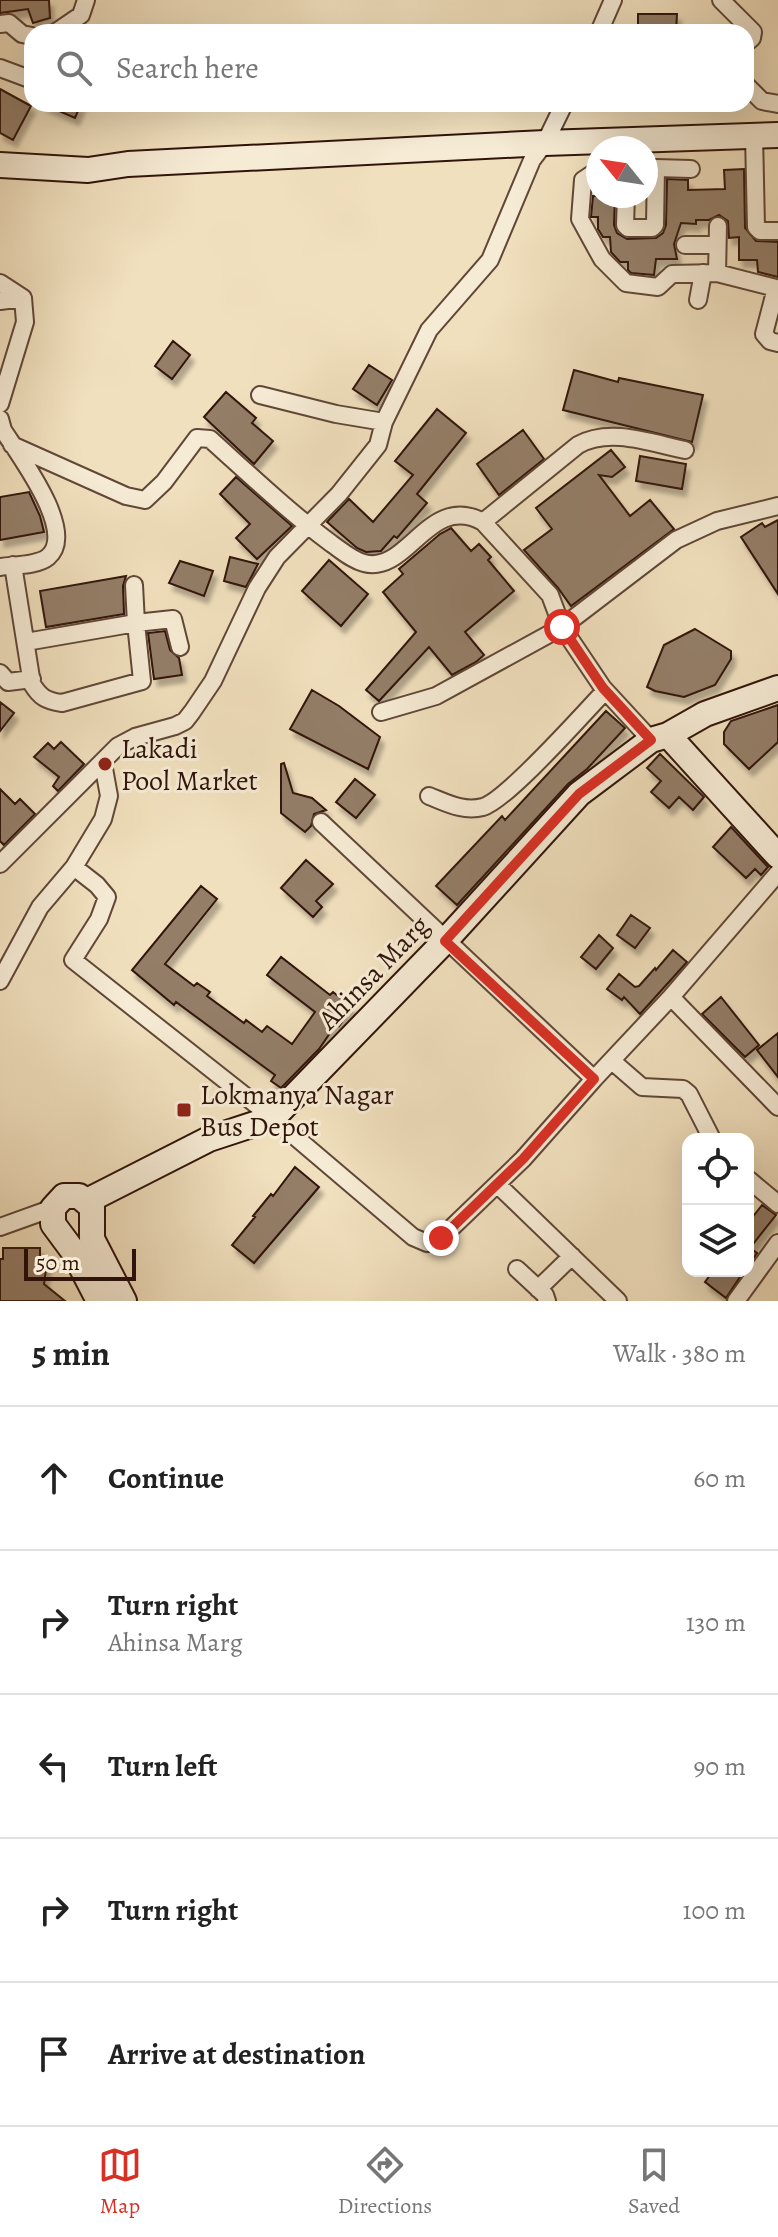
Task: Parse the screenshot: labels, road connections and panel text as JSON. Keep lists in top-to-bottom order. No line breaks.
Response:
{"streets":{"street":["Ahinsa Marg"]},"places":{"other":["Lakadi Pool Market"],"transit":["Lokmanya Nagar Bus Depot"]},"scale_bar":"50 m","north":"top left","page":{"search":"Search here","scale":"50 m","heading":["5 min","Walk · 380 m"],"list":[["Continue","60 m"],["Turn right","Ahinsa Marg","130 m"],["Turn left","90 m"],["Turn right","100 m"],"Arrive at destination"],"nav":["Map","Directions","Saved"]}}
